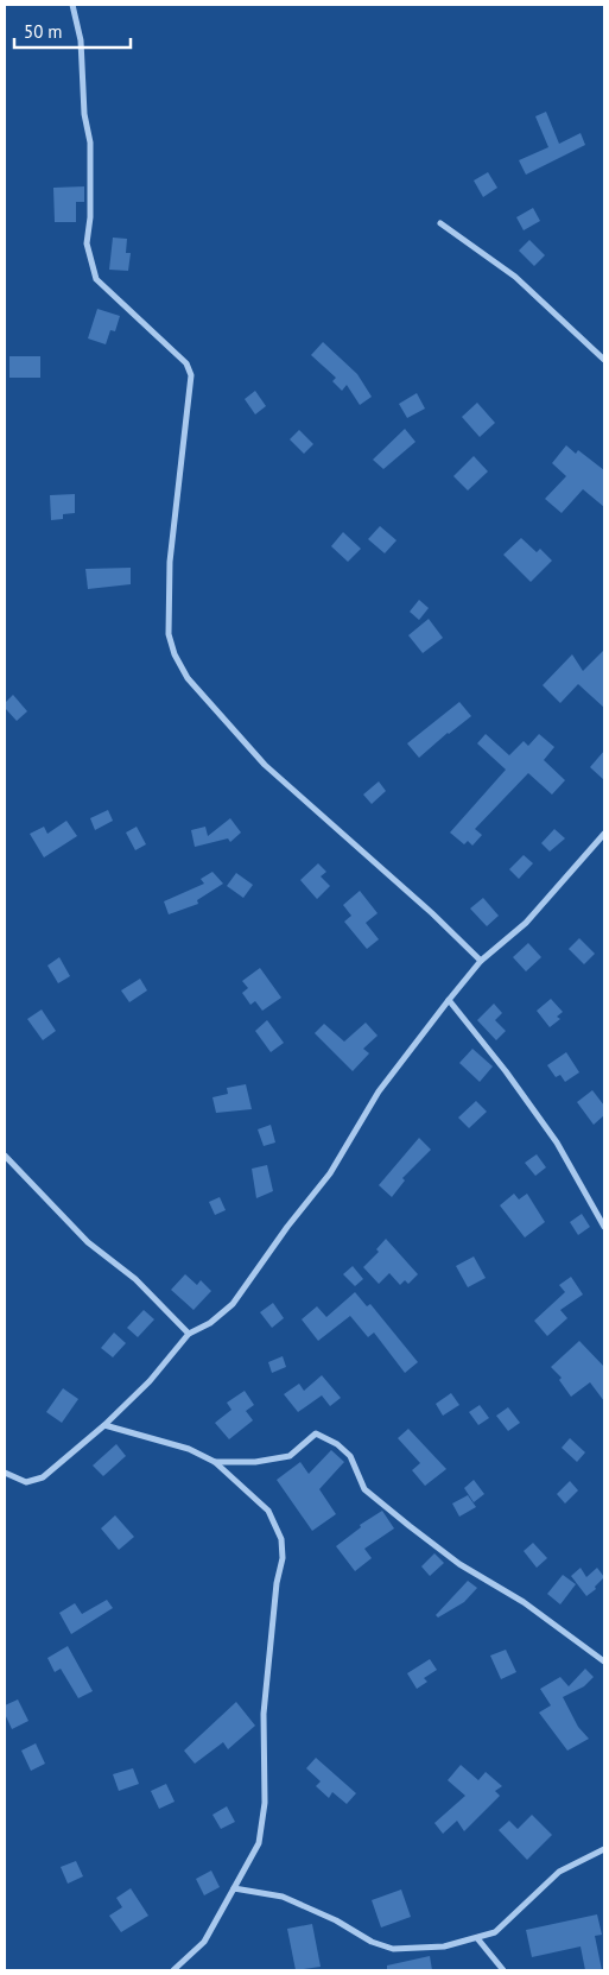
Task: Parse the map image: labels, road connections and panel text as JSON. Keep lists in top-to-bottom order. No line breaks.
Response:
{"scale_bar":"50 m"}
